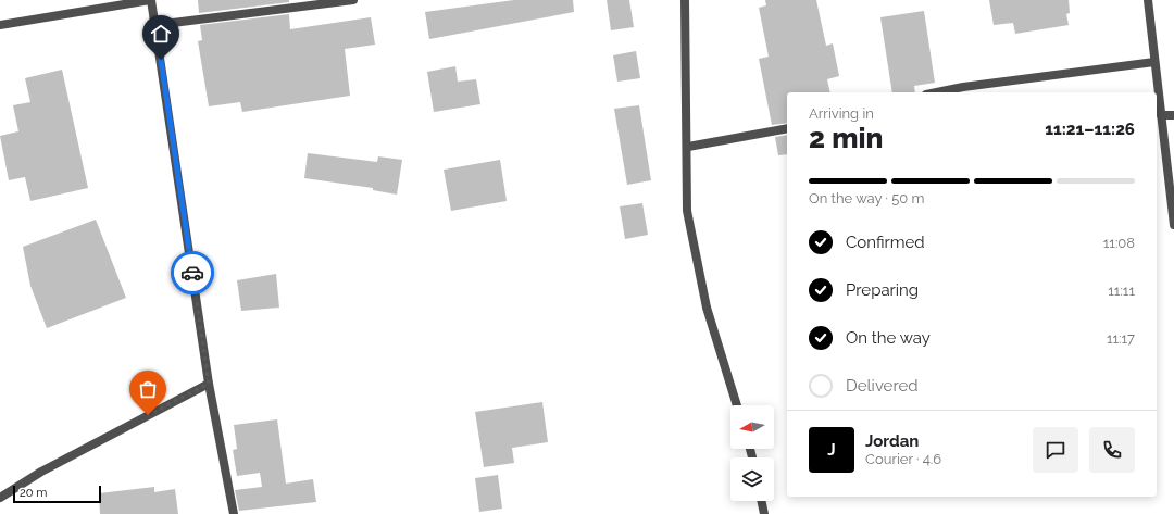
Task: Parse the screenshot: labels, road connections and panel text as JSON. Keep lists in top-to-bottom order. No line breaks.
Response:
{"scale_bar":"20 m","north":"left","page":{"heading":["2 min","Arriving in","11:21–11:26"],"panel":["Jordan","Courier · 4.6"],"bar":"On the way · 50 m","list":[["Confirmed","11:08"],["Preparing","11:11"],["On the way","11:17"],"Delivered"],"round":"J","scale":"20 m"}}
